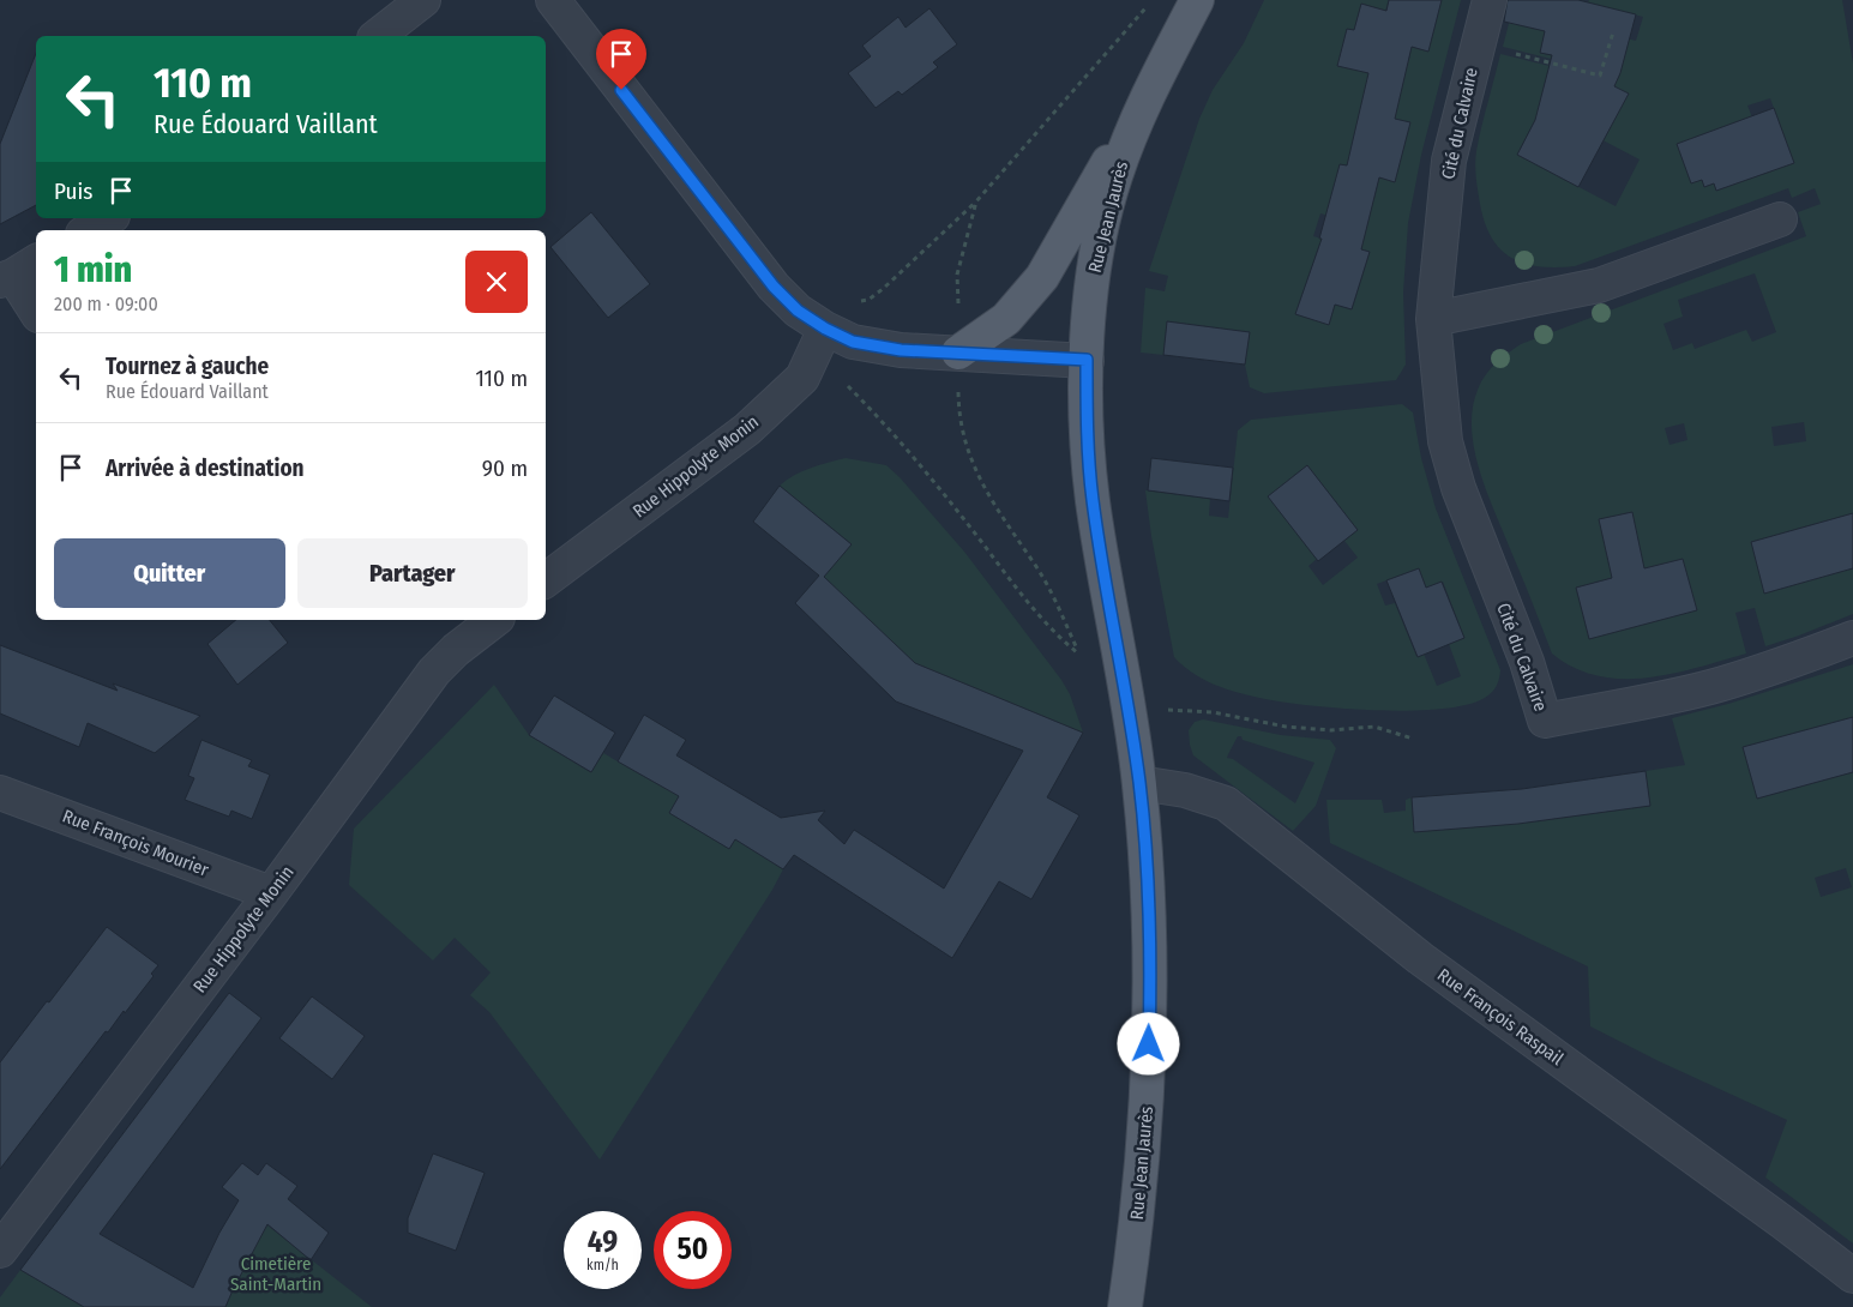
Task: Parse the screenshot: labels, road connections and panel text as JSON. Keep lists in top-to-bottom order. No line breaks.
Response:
{"streets":{"main road":["Rue Jean Jaurès"],"street":["Cité du Calvaire","Rue Hippolyte Monin","Rue François Mourier","Rue François Raspail"]},"crossings":[["Rue Jean Jaurès","Rue François Raspail"],["Rue Hippolyte Monin","Rue François Mourier"]],"parks":["Cimetière Saint-Martin"],"page":{"turn":["110 m","Rue Édouard Vaillant"],"then":"Puis","heading":["1 min","200 m · 09:00"],"list":[{"name":"Tournez à gauche","note":"Rue Édouard Vaillant","value":"110 m"},{"name":"Arrivée à destination","value":"90 m"}],"buttons":["Quitter","Partager"],"speed":"49 km/h","limit":"50"}}
